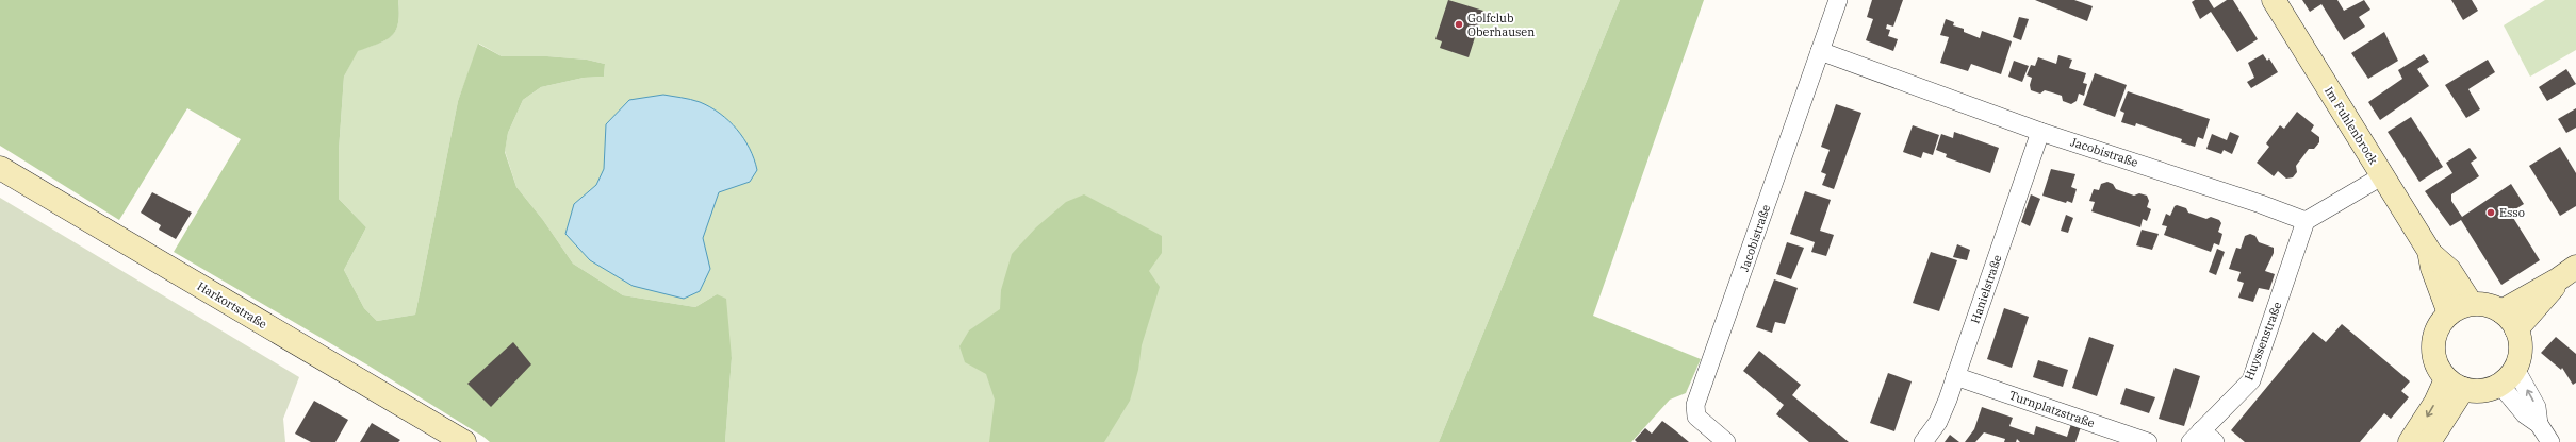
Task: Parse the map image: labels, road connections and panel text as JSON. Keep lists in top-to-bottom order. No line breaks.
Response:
{"streets":{"street":["Im Fuhlenbrock","Jacobistraße","Hanielstraße","Harkortstraße","Huyssenstraße","Turnplatzstraße"]},"crossings":[["Jacobistraße","Hanielstraße"],["Jacobistraße","Huyssenstraße"],["Hanielstraße","Turnplatzstraße"]],"places":["Golfclub Oberhausen","Esso"]}
